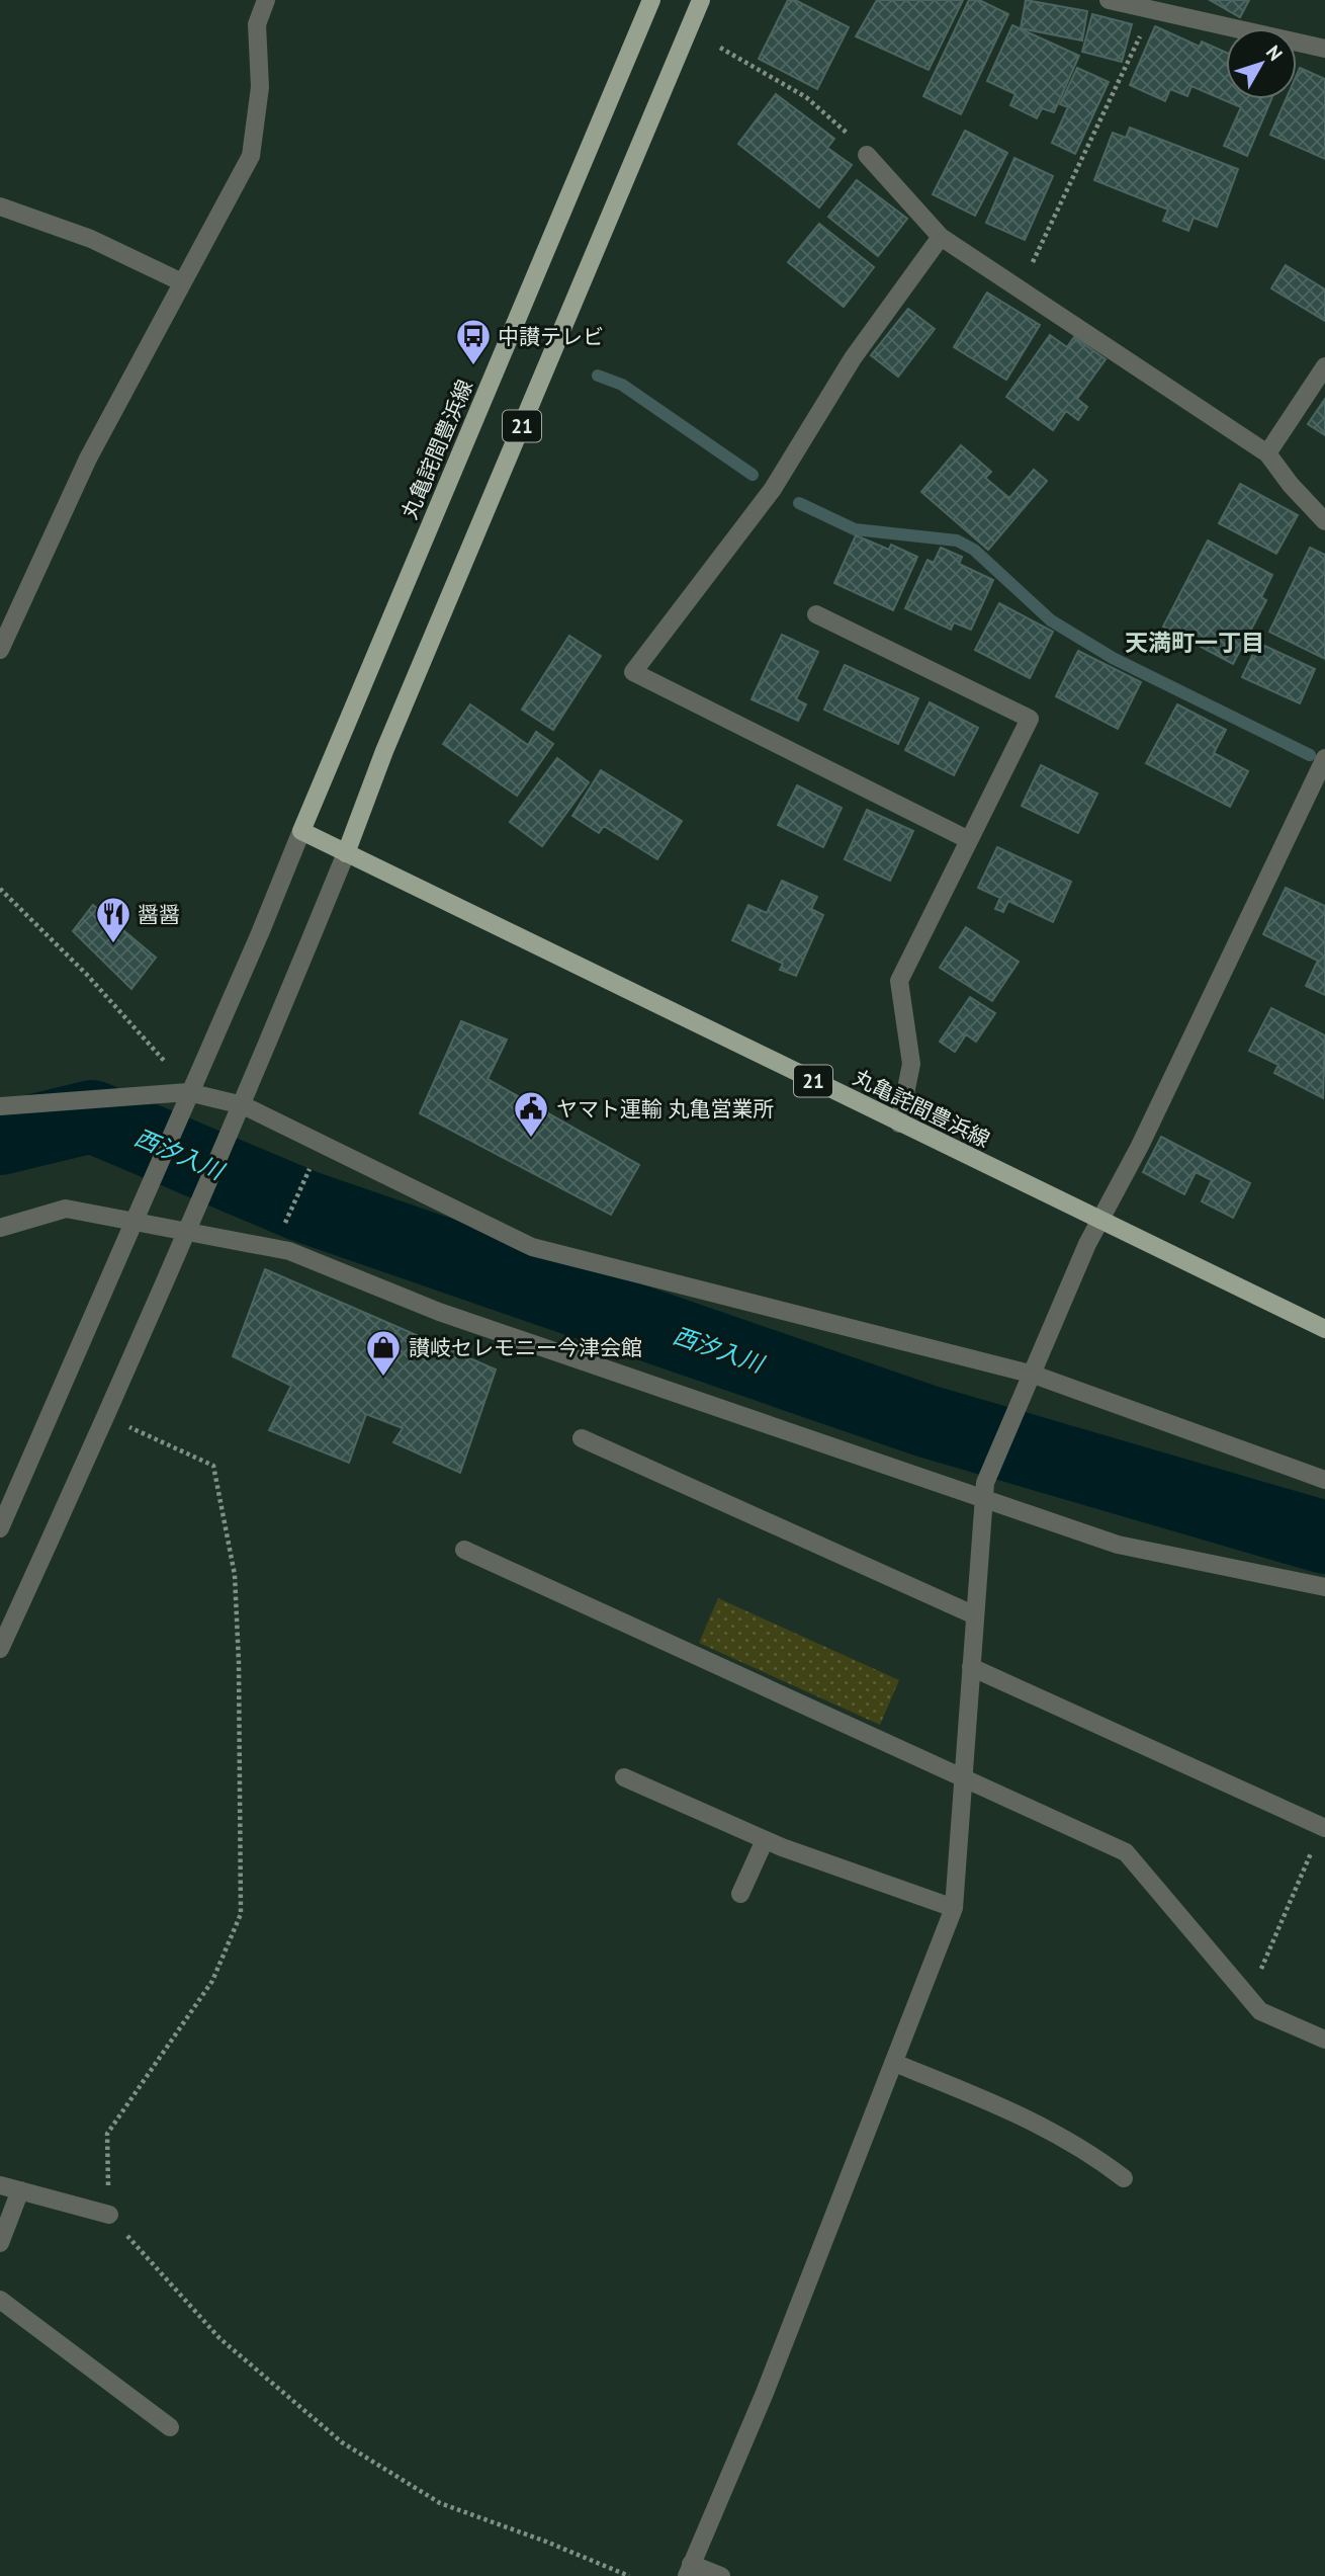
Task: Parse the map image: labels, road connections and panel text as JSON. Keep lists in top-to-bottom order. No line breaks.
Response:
{"streets":{"main road":["21","丸亀詫間豊浜線"]},"crossings":[["21","丸亀詫間豊浜線"]],"districts":["天満町一丁目"],"water":["西汐入川"],"places":{"bus stop":["中讃テレビ"],"restaurant":["醤醤"],"public building":["ヤマト運輸 丸亀営業所"],"shop":["讃岐セレモニー今津会館"]},"north":"top right"}
